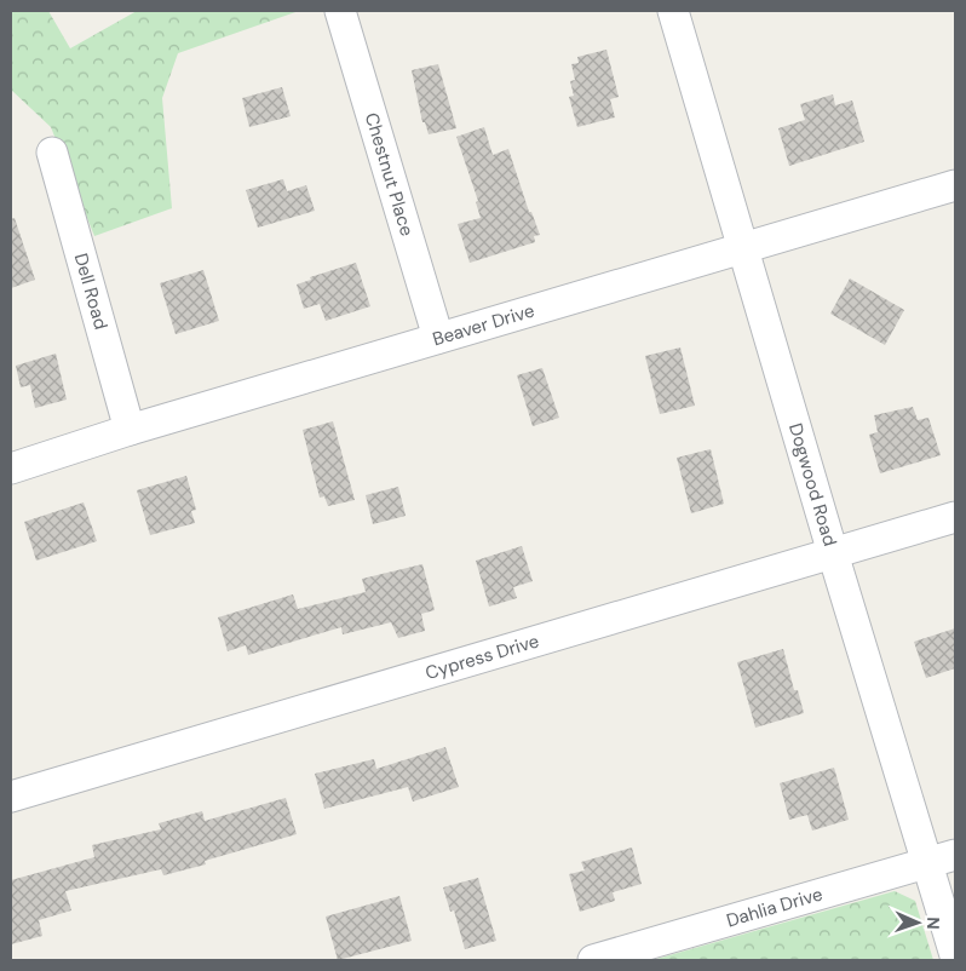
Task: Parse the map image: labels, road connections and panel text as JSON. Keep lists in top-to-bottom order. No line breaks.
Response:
{"streets":{"street":["Chestnut Place","Dell Road","Beaver Drive","Dogwood Road","Cypress Drive","Dahlia Drive"]},"crossings":[["Chestnut Place","Beaver Drive"],["Dell Road","Beaver Drive"],["Beaver Drive","Dogwood Road"],["Dogwood Road","Cypress Drive"],["Dogwood Road","Dahlia Drive"]],"north":"right"}
